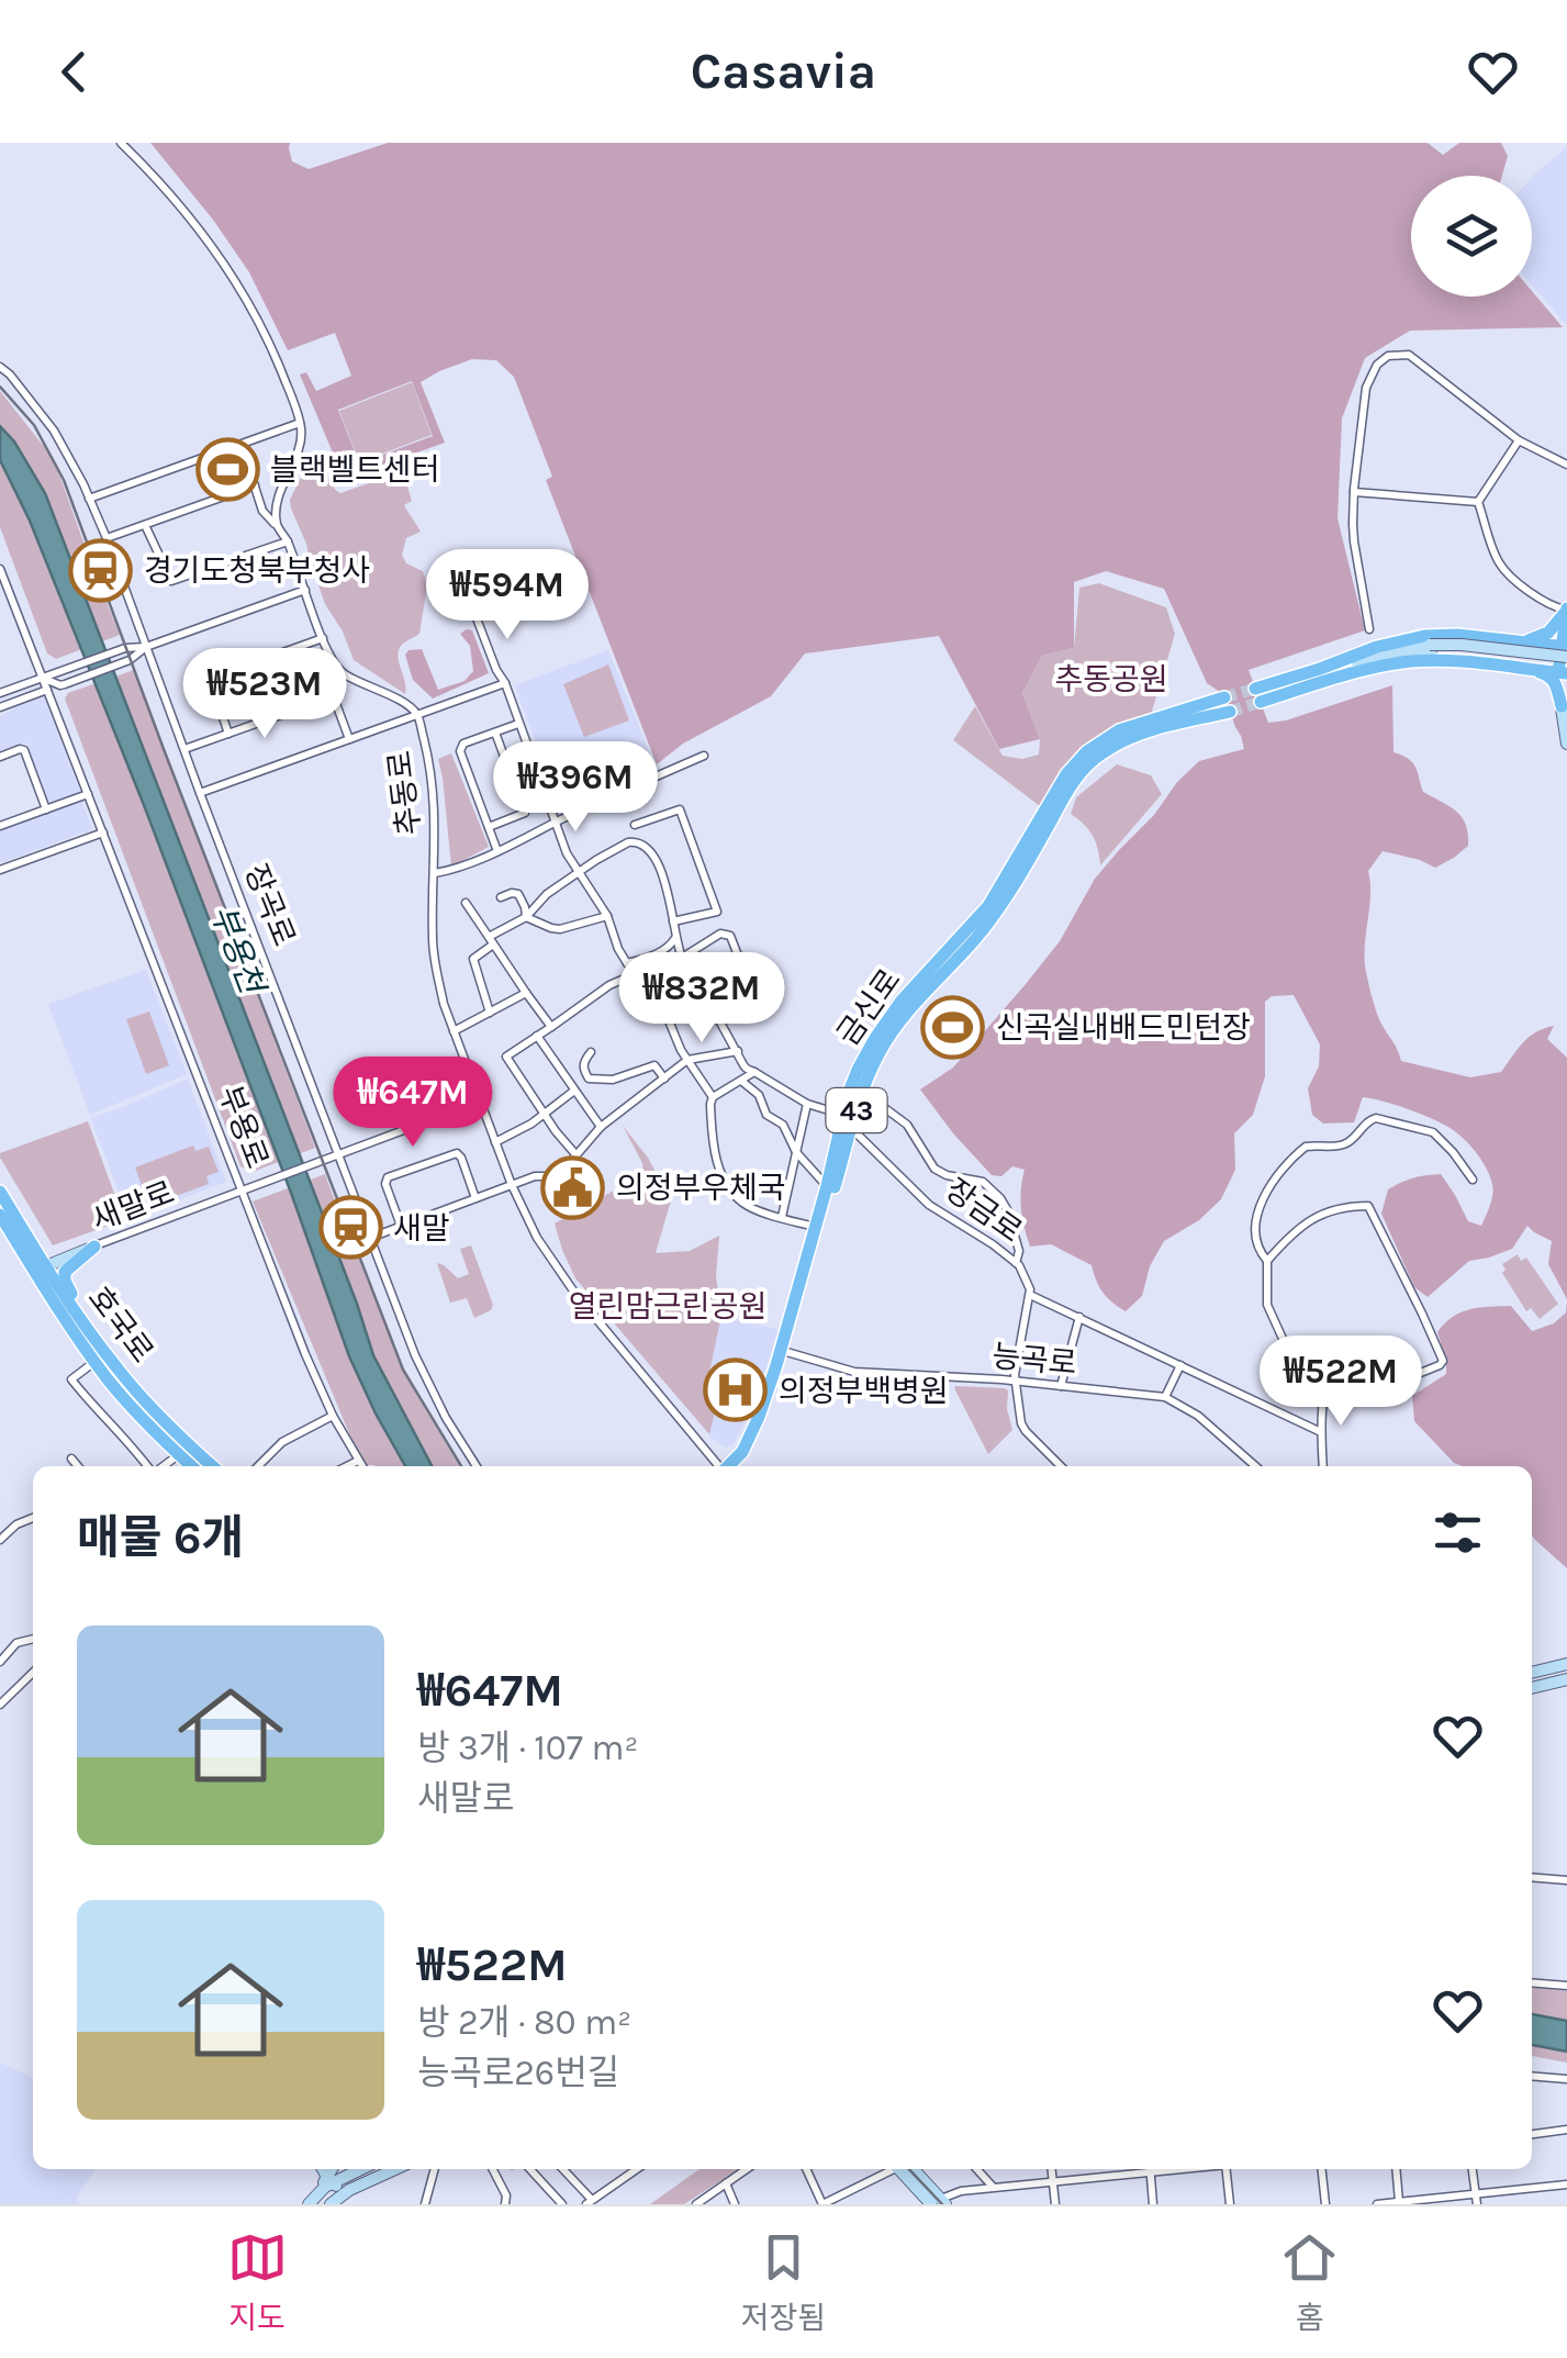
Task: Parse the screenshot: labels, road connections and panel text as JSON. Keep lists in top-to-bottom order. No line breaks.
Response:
{"streets":{"main road":["금신로","43","호국로"],"street":["추동로","장곡로","부용로","새말로","장금로","능곡로"]},"crossings":[["장곡로","새말로"],["금신로","장금로"],["금신로","능곡로"],["부용로","새말로"],["새말로","호국로"]],"water":["부용천"],"parks":["추동공원","열린맘근린공원"],"places":{"sports":["블랙벨트센터","신곡실내배드민턴장"],"station":["경기도청북부청사","새말"],"public building":["의정부우체국"],"hospital":["의정부백병원"]},"page":{"header":"Casavia","price":["₩594M","₩523M","₩396M","₩832M","₩647M","₩522M"],"heading":"매물 6개","list":[{"name":"₩647M","note":"방 3개 · 107 m² · 새말로"},{"name":"₩522M","note":"방 2개 · 80 m² · 능곡로26번길"}],"tabs":["지도","저장됨","홈"]}}
